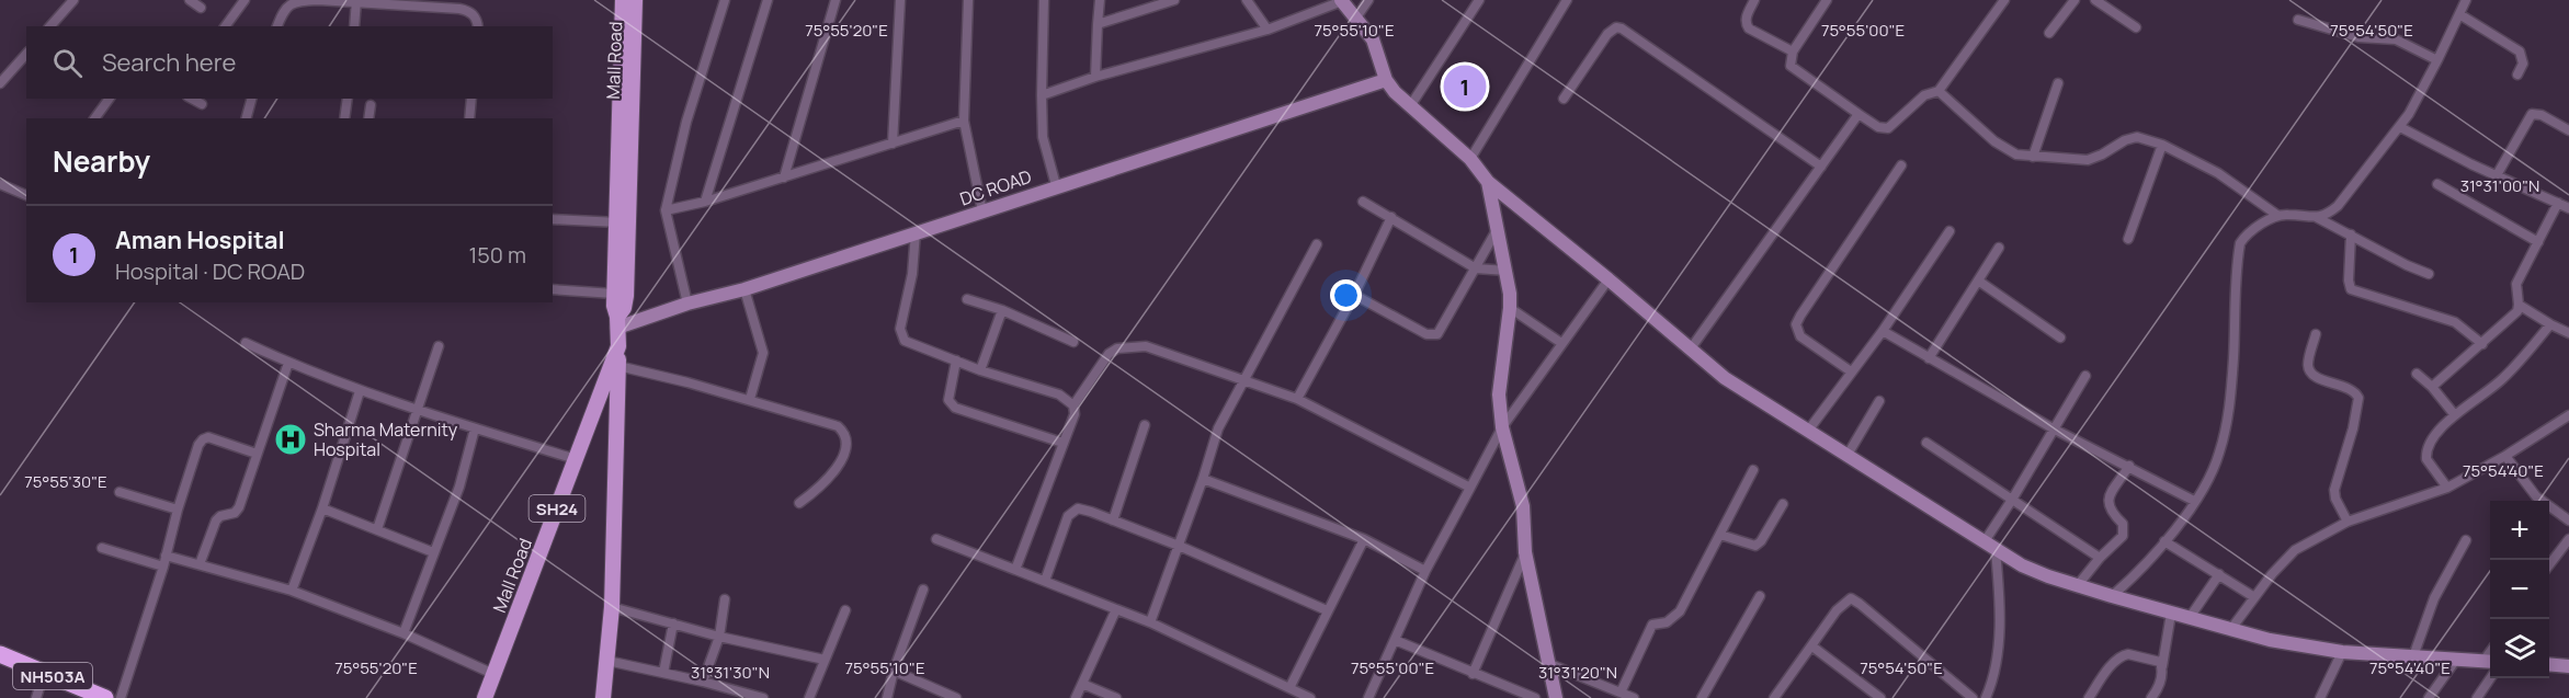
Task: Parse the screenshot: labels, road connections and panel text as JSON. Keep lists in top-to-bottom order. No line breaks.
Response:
{"streets":{"highway":["NH503A"],"main road":["Mall Road","SH24"],"street":["DC ROAD"]},"crossings":[["Mall Road","DC ROAD"]],"places":{"hospital":["Sharma Maternity Hospital"]},"page":{"search":"Search here","pins":"1","heading":"Nearby","list":[{"mark":"1","name":"Aman Hospital","note":"Hospital · DC ROAD","value":"150 m"}],"map_buttons":["+","−"]},"coordinates":["75°55'20\"E","75°55'10\"E","75°55'00\"E","75°54'50\"E","31°31'00\"N","75°54'40\"E","75°55'30\"E","31°31'30\"N","31°31'20\"N"]}
